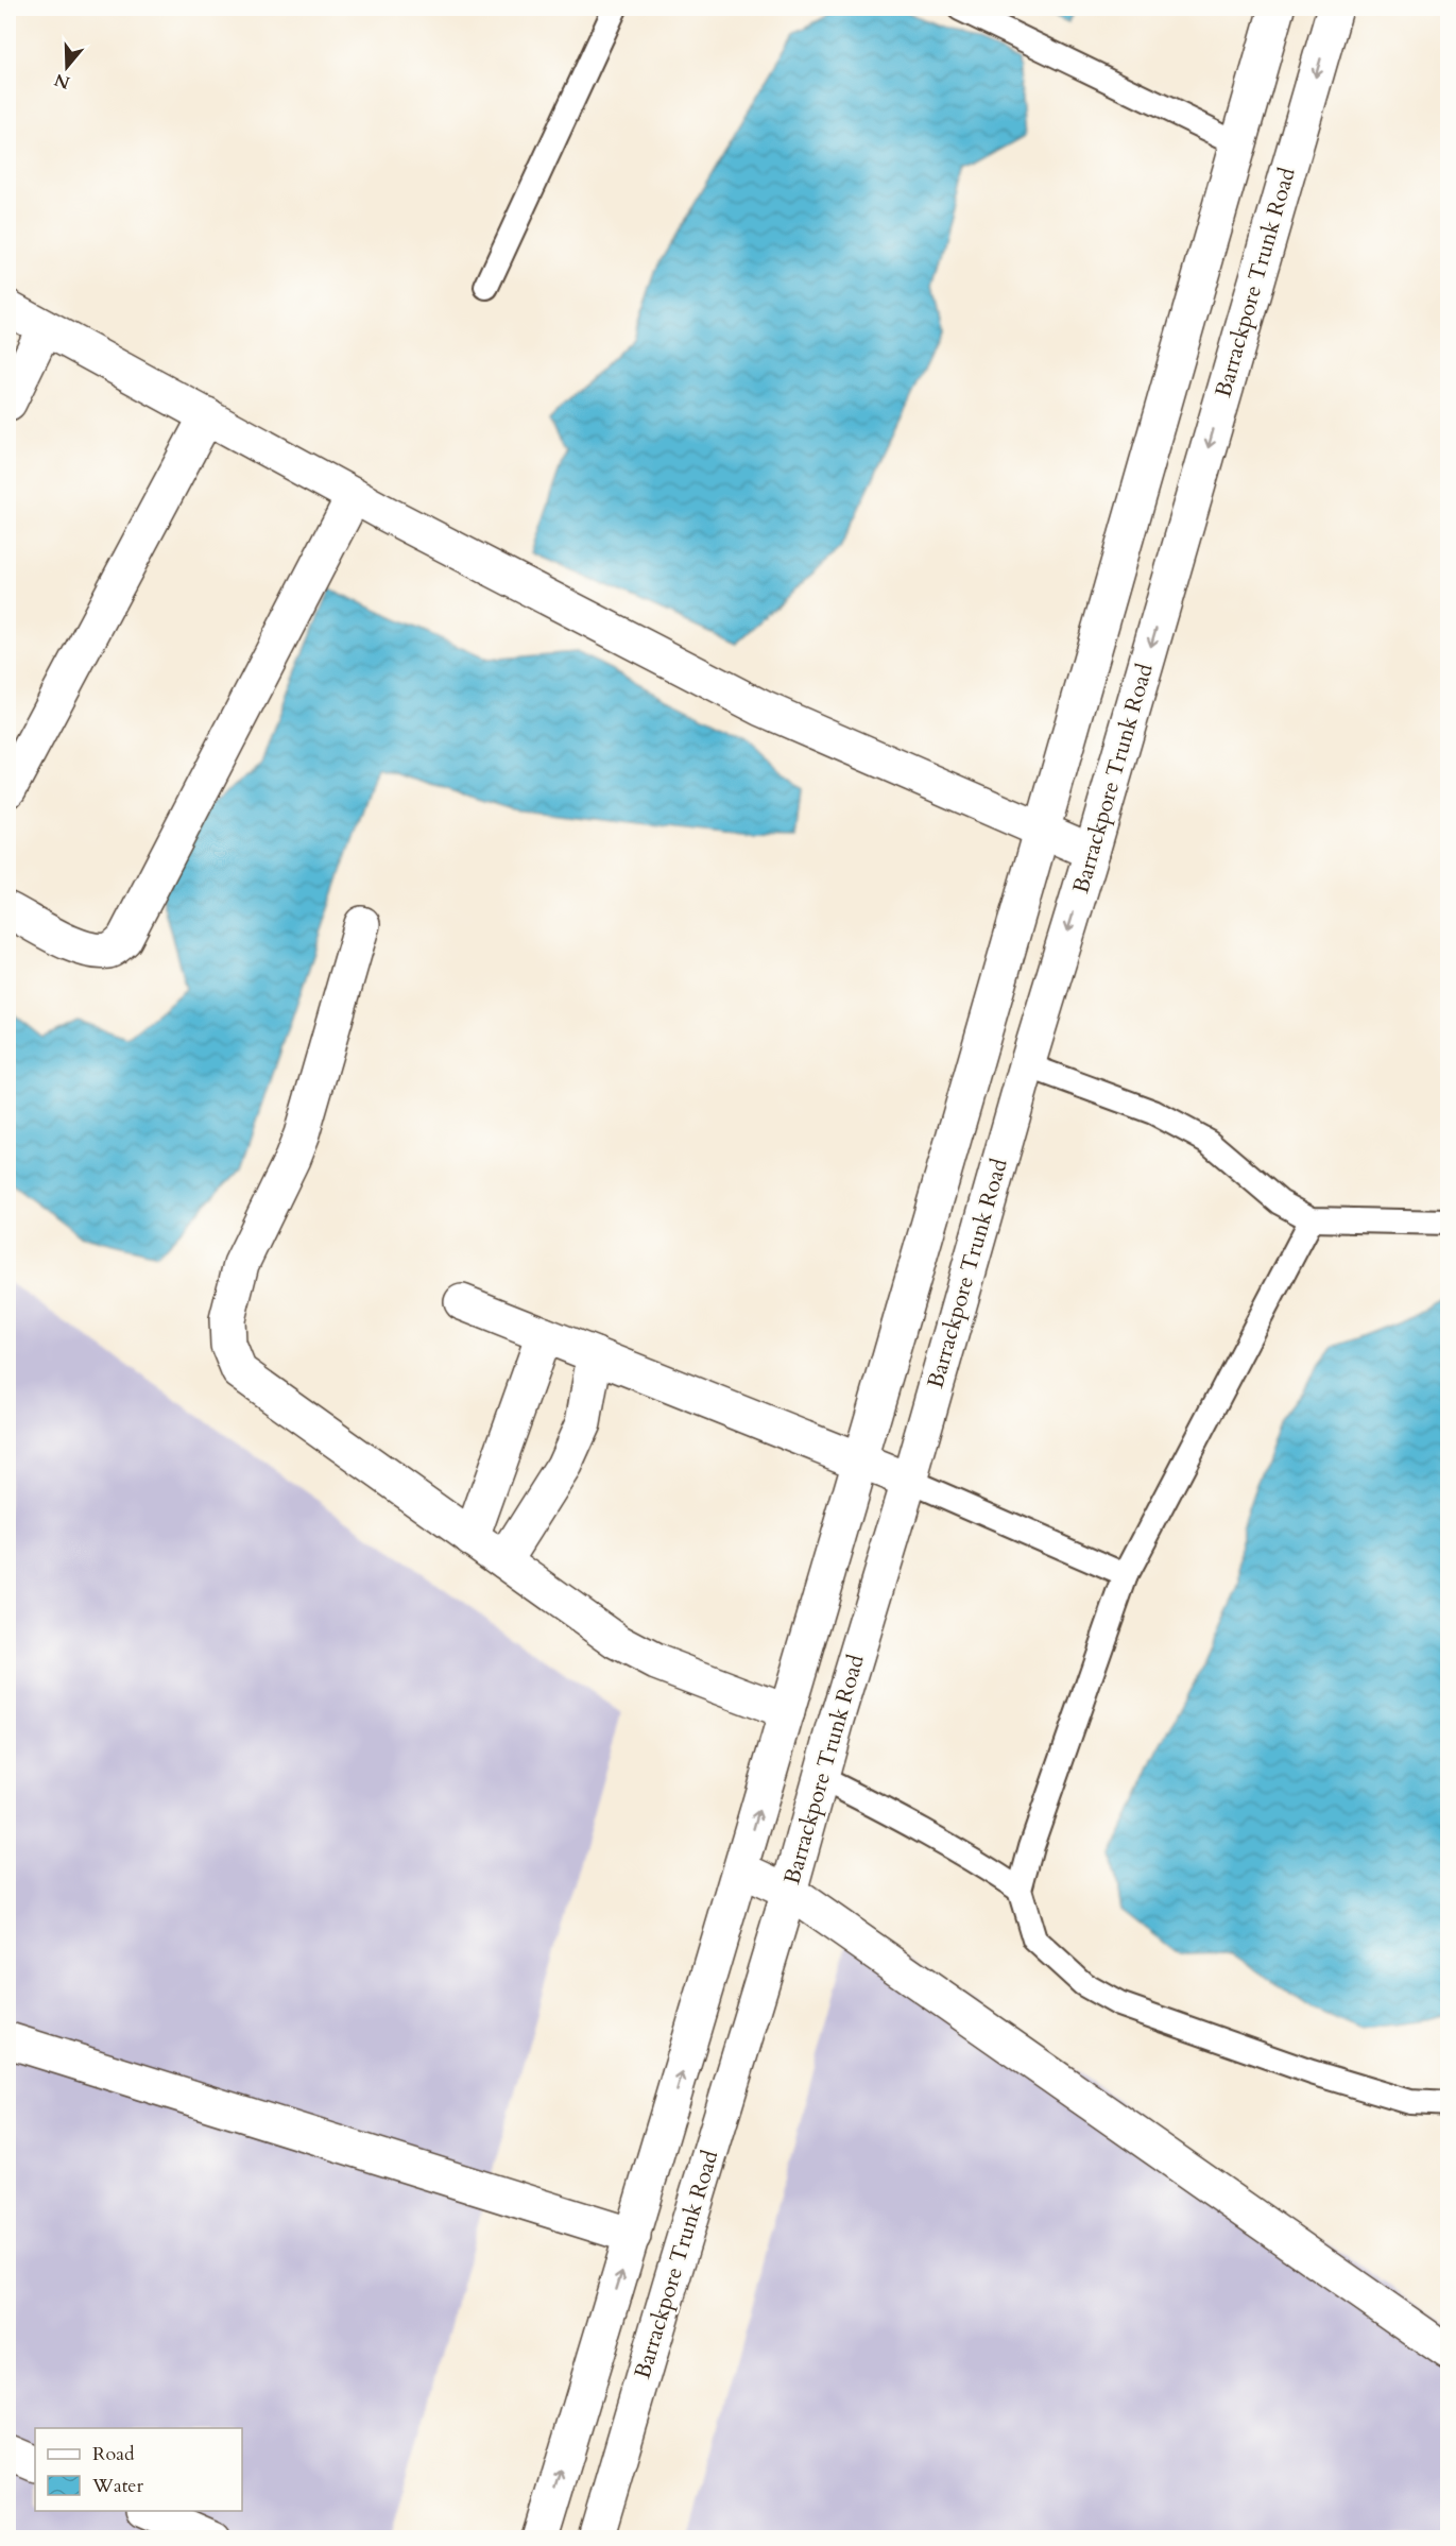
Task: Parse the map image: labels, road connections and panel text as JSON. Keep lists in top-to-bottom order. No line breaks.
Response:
{"streets":{"street":["Barrackpore Trunk Road"]},"legend":["Road","Water"],"north":"bottom"}
